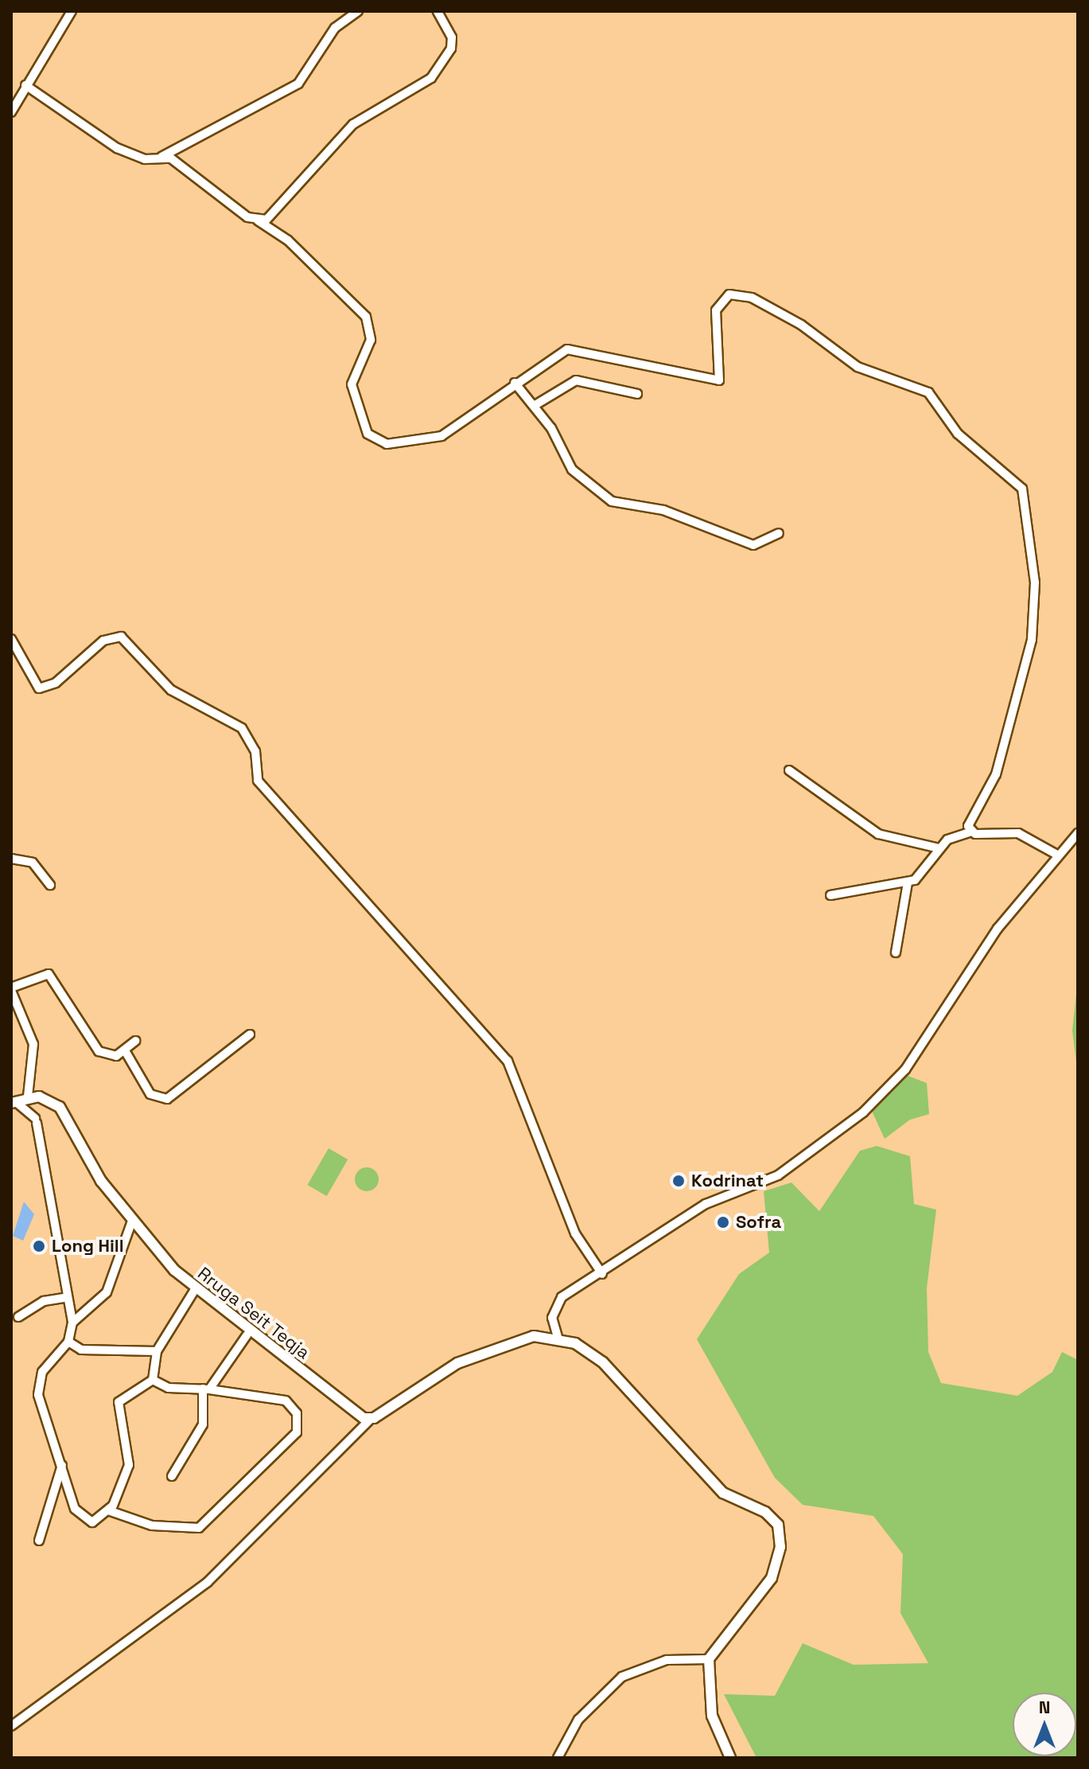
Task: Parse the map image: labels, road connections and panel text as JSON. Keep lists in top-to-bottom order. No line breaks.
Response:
{"streets":{"main road":["Rruga Seit Teqja"]},"places":["Kodrinat","Sofra","Long Hill"],"north":"top"}
